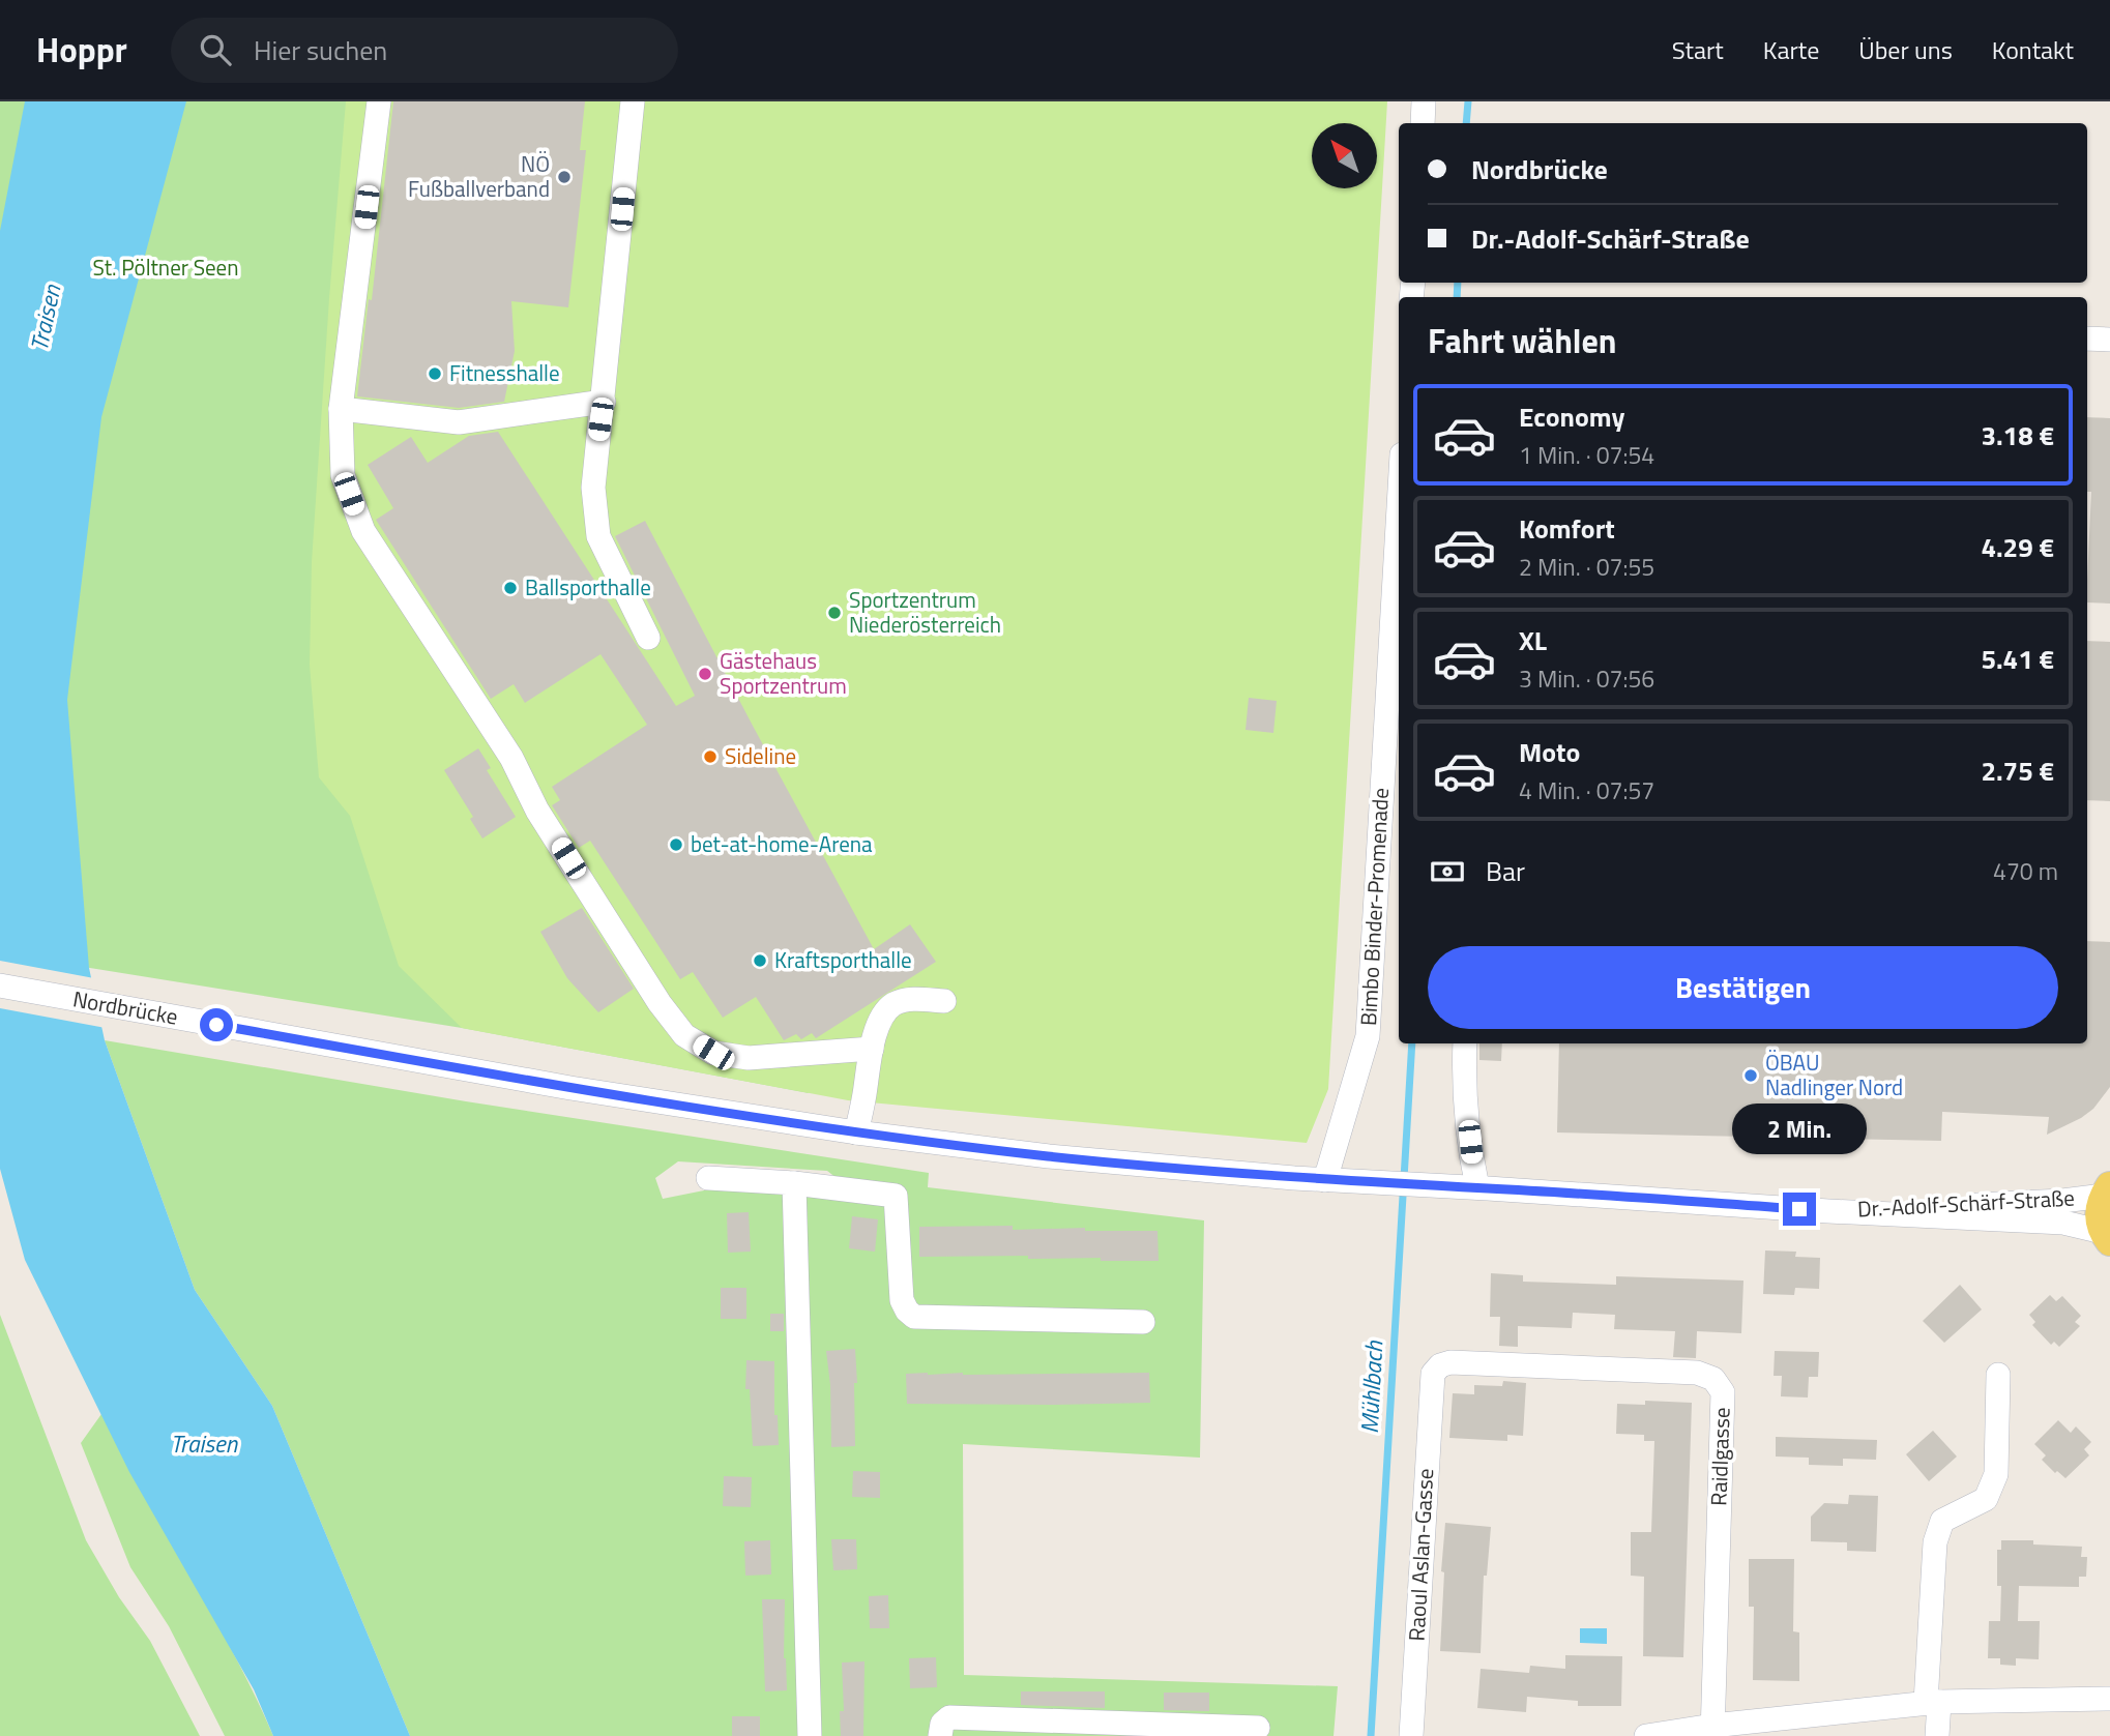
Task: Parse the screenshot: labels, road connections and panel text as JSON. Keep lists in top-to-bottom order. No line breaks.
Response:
{"streets":{"street":["Bimbo Binder-Promenade","Nordbrücke","Dr.-Adolf-Schärf-Straße","Raidlgasse","Raoul Aslan-Gasse"]},"crossings":[["Bimbo Binder-Promenade","Dr.-Adolf-Schärf-Straße"],["Nordbrücke","Dr.-Adolf-Schärf-Straße"],["Raidlgasse","Raoul Aslan-Gasse"]],"water":["Traisen","Mühlbach"],"parks":["St. Pöltner Seen"],"places":["NÖ Fußballverband","Fitnesshalle","Ballsporthalle","Sportzentrum Niederösterreich","Gästehaus Sportzentrum","Sideline","bet-at-home-Arena","Kraftsporthalle","ÖBAU Nadlinger Nord"],"north":"top left","page":{"header":"Hoppr","search":"Hier suchen","nav":["Start","Karte","Über uns","Kontakt"],"banner":["Nordbrücke","Dr.-Adolf-Schärf-Straße"],"heading":"Fahrt wählen","list":[{"name":"Economy","note":"1 Min. · 07:54","value":"3.18 €"},{"name":"Komfort","note":"2 Min. · 07:55","value":"4.29 €"},{"name":"XL","note":"3 Min. · 07:56","value":"5.41 €"},{"name":"Moto","note":"4 Min. · 07:57","value":"2.75 €"}],"pay":["Bar","470 m"],"buttons":"Bestätigen","bubble":"2 Min."}}
